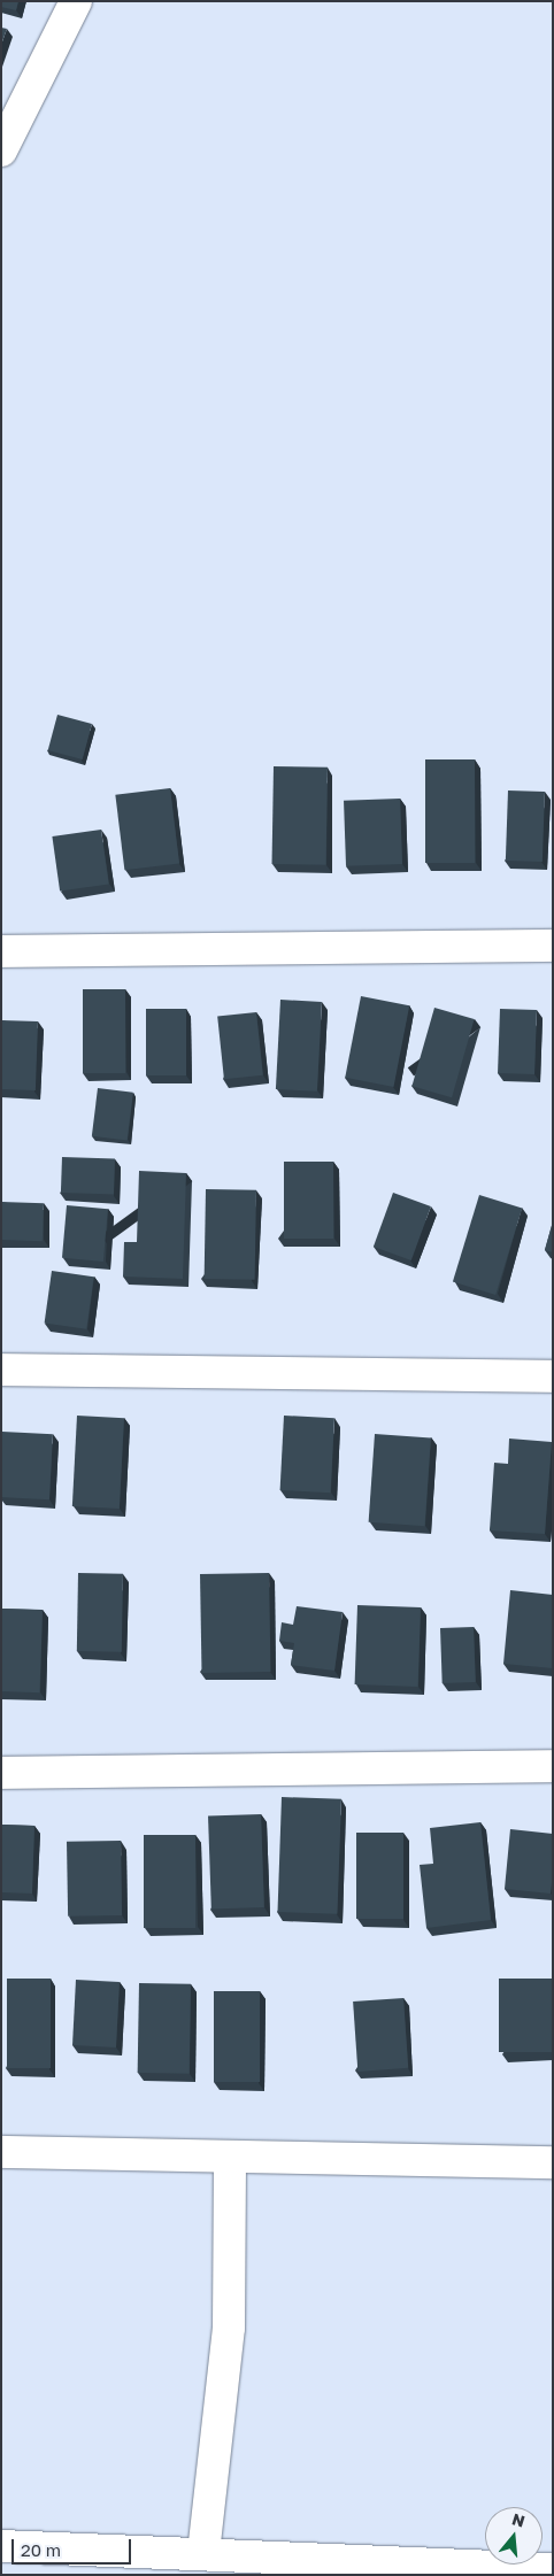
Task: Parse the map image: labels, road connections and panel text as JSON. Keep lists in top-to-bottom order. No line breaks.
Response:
{"scale_bar":"20 m","north":"top"}
